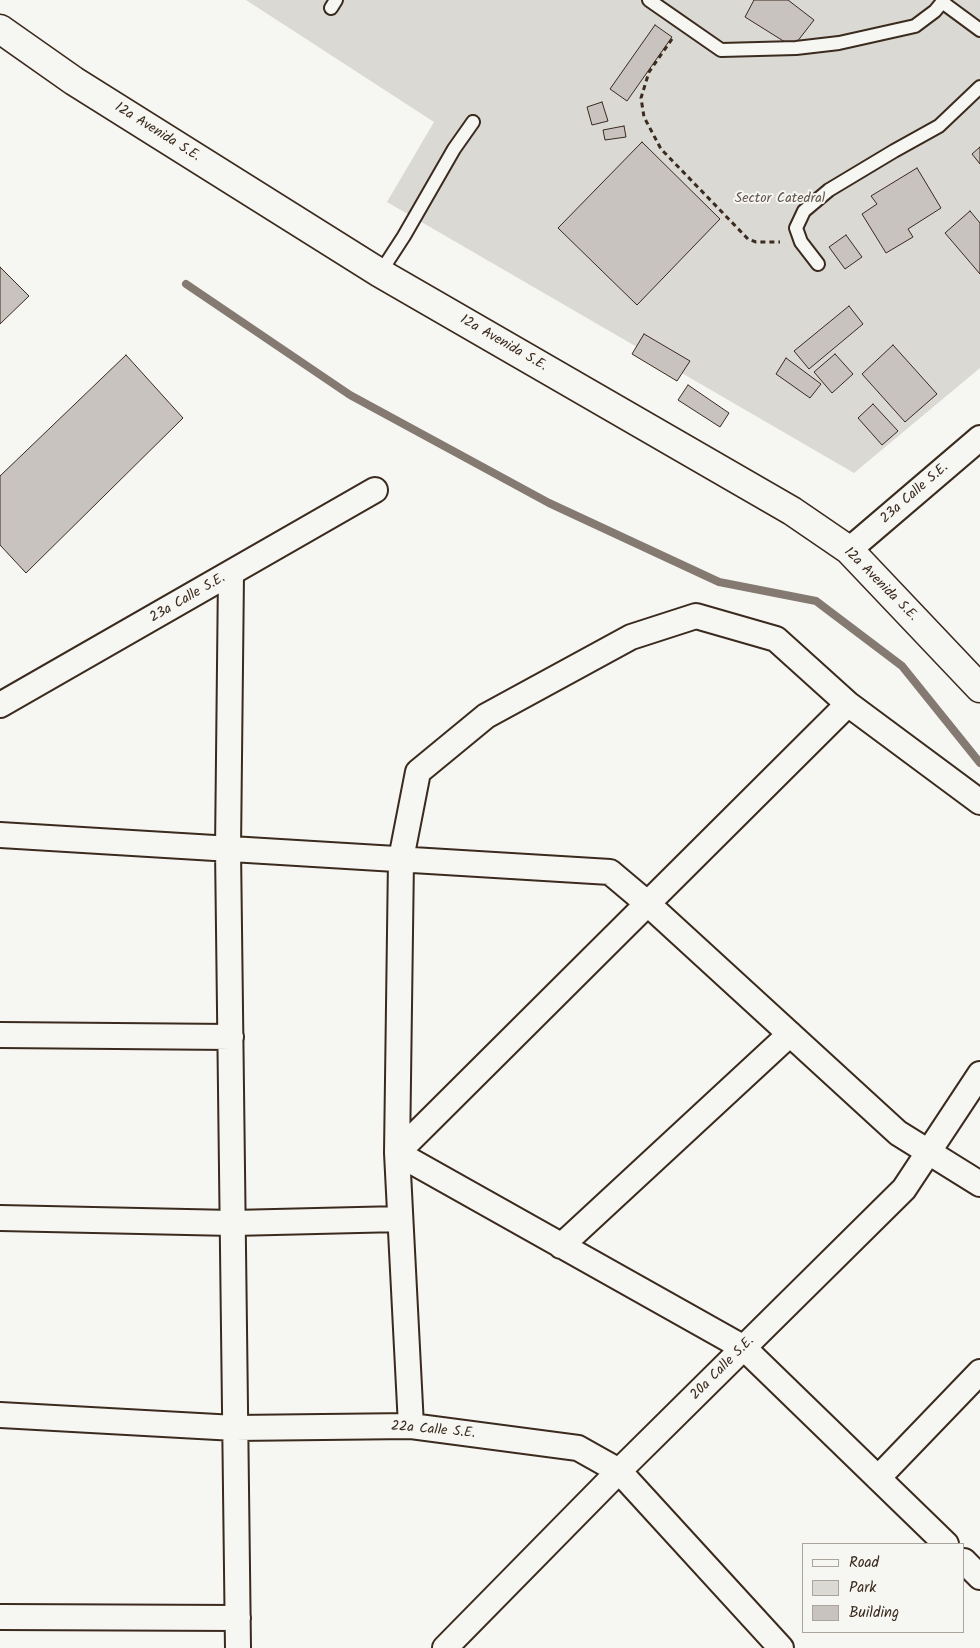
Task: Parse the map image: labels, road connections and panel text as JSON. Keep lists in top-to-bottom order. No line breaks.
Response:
{"streets":{"street":["12a Avenida S.E.","23a Calle S.E.","20a Calle S.E.","22a Calle S.E."]},"crossings":[["12a Avenida S.E.","23a Calle S.E."],["20a Calle S.E.","22a Calle S.E."]],"parks":["Sector Catedral"],"legend":["Road","Park","Building"]}
